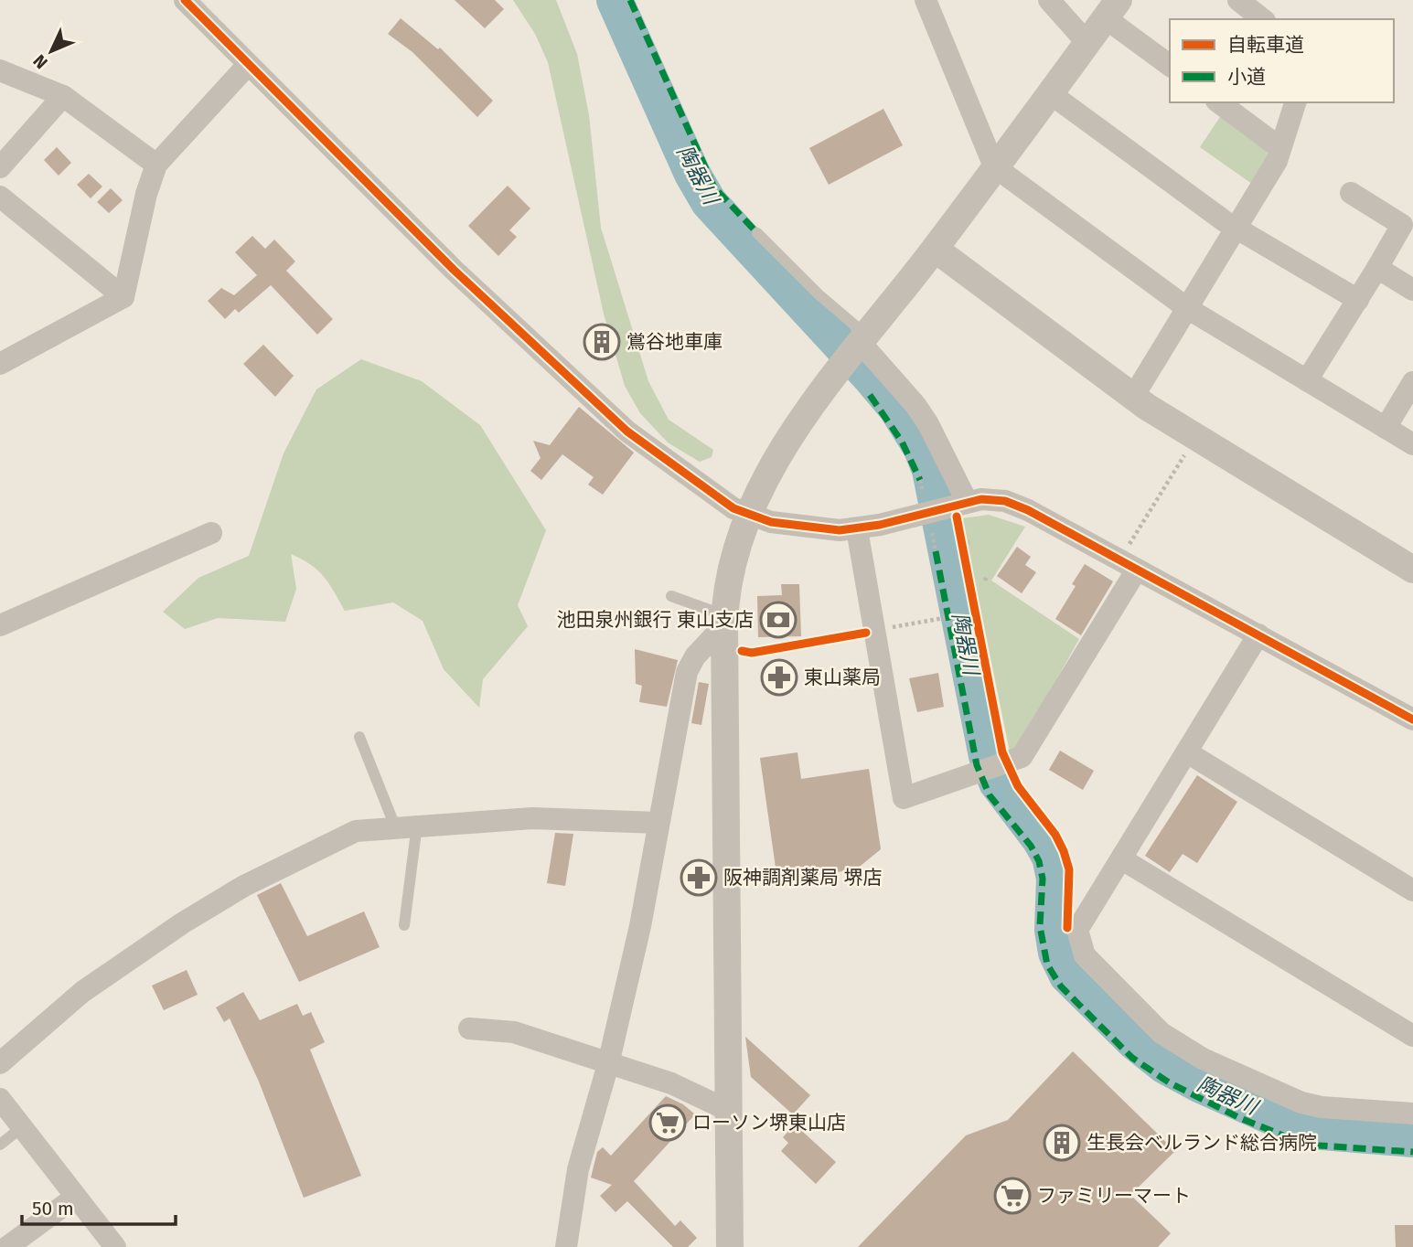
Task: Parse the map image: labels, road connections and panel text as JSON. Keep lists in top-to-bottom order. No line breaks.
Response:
{"water":["陶器川"],"places":{"building":["鴬谷地車庫","生長会ベルランド総合病院"],"bank":["池田泉州銀行 東山支店"],"pharmacy":["東山薬局","阪神調剤薬局 堺店"],"supermarket":["ローソン堺東山店","ファミリーマート"]},"legend":["自転車道","小道"],"scale_bar":"50 m","north":"bottom left"}
